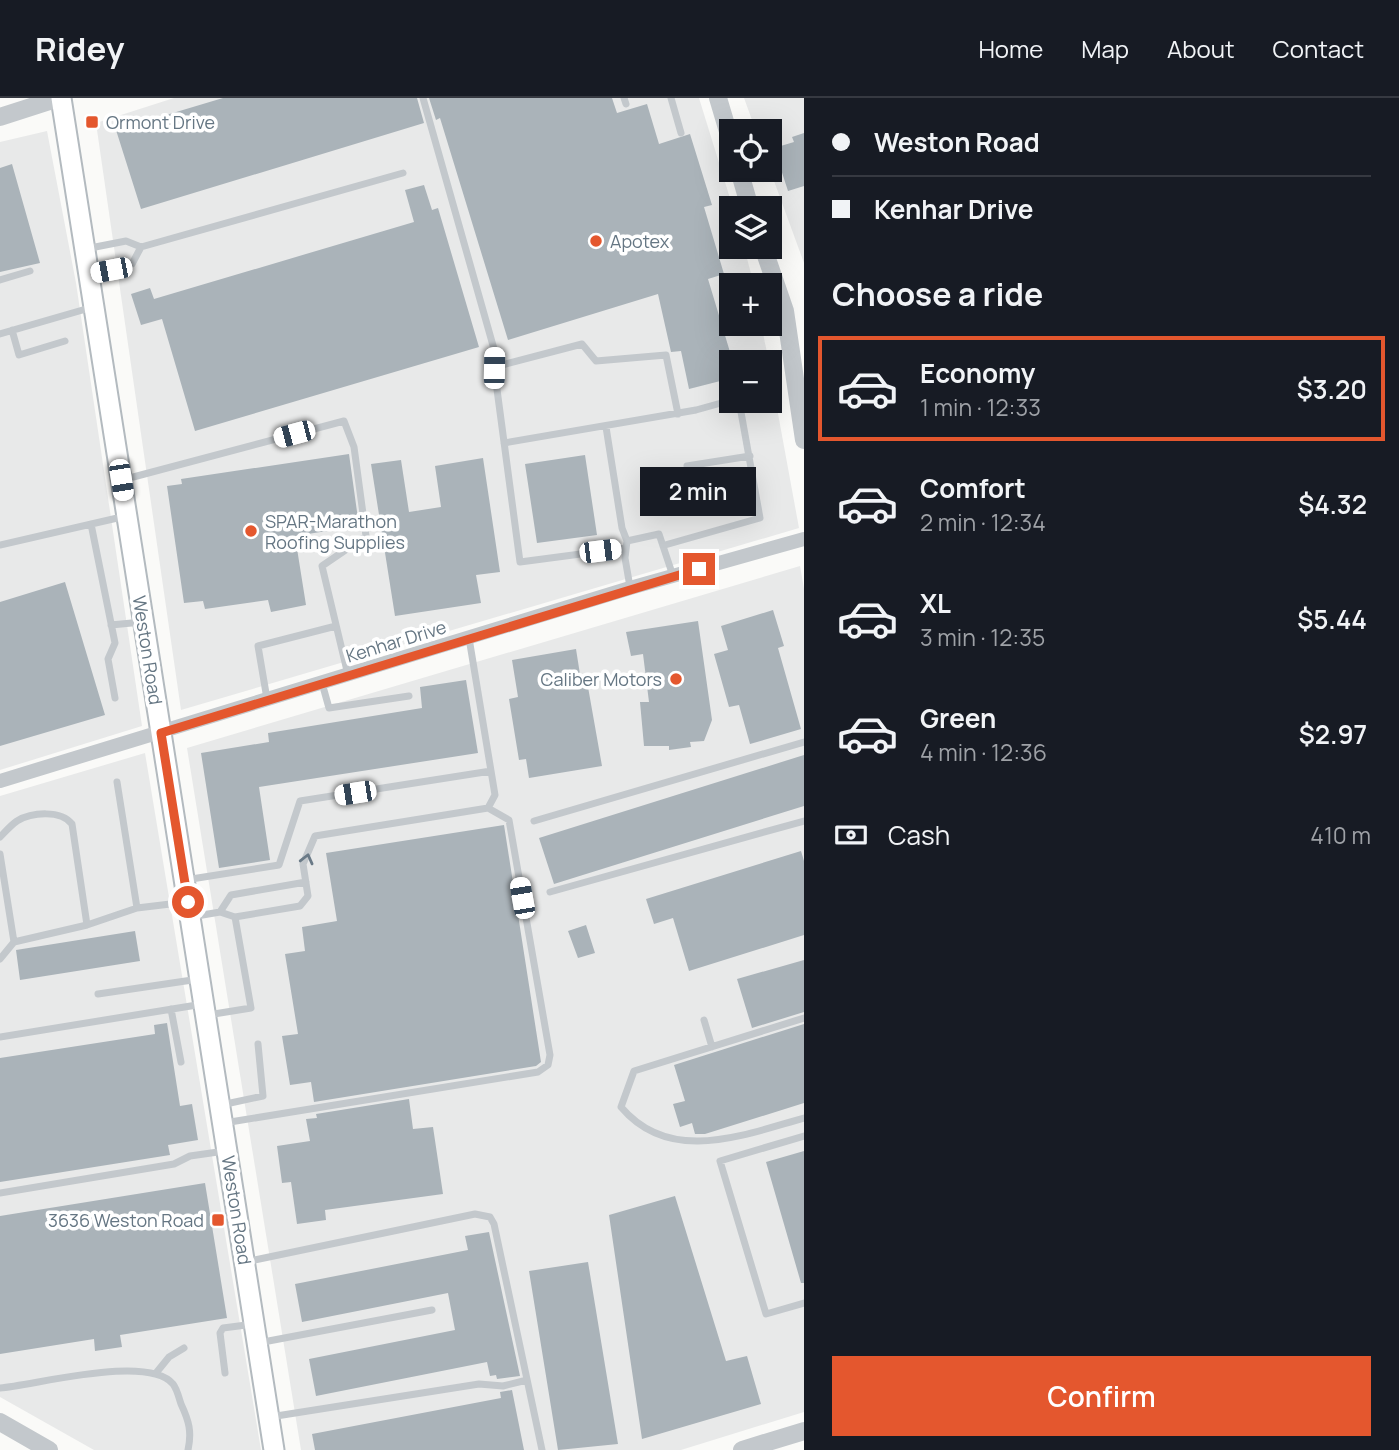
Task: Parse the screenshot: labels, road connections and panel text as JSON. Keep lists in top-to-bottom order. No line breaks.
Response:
{"streets":{"main road":["Weston Road"],"street":["Kenhar Drive"]},"crossings":[["Kenhar Drive","Weston Road"]],"places":{"transit":["Ormont Drive","3636 Weston Road"],"other":["Apotex","SPAR-Marathon Roofing Supplies","Caliber Motors"]},"page":{"header":"Ridey","nav":["Home","Map","About","Contact"],"banner":["Weston Road","Kenhar Drive"],"map_buttons":["+","−"],"heading":"Choose a ride","list":[{"name":"Economy","note":"1 min · 12:33","value":"$3.20"},{"name":"Comfort","note":"2 min · 12:34","value":"$4.32"},{"name":"XL","note":"3 min · 12:35","value":"$5.44"},{"name":"Green","note":"4 min · 12:36","value":"$2.97"}],"bubble":"2 min","pay":["Cash","410 m"],"buttons":"Confirm"}}
